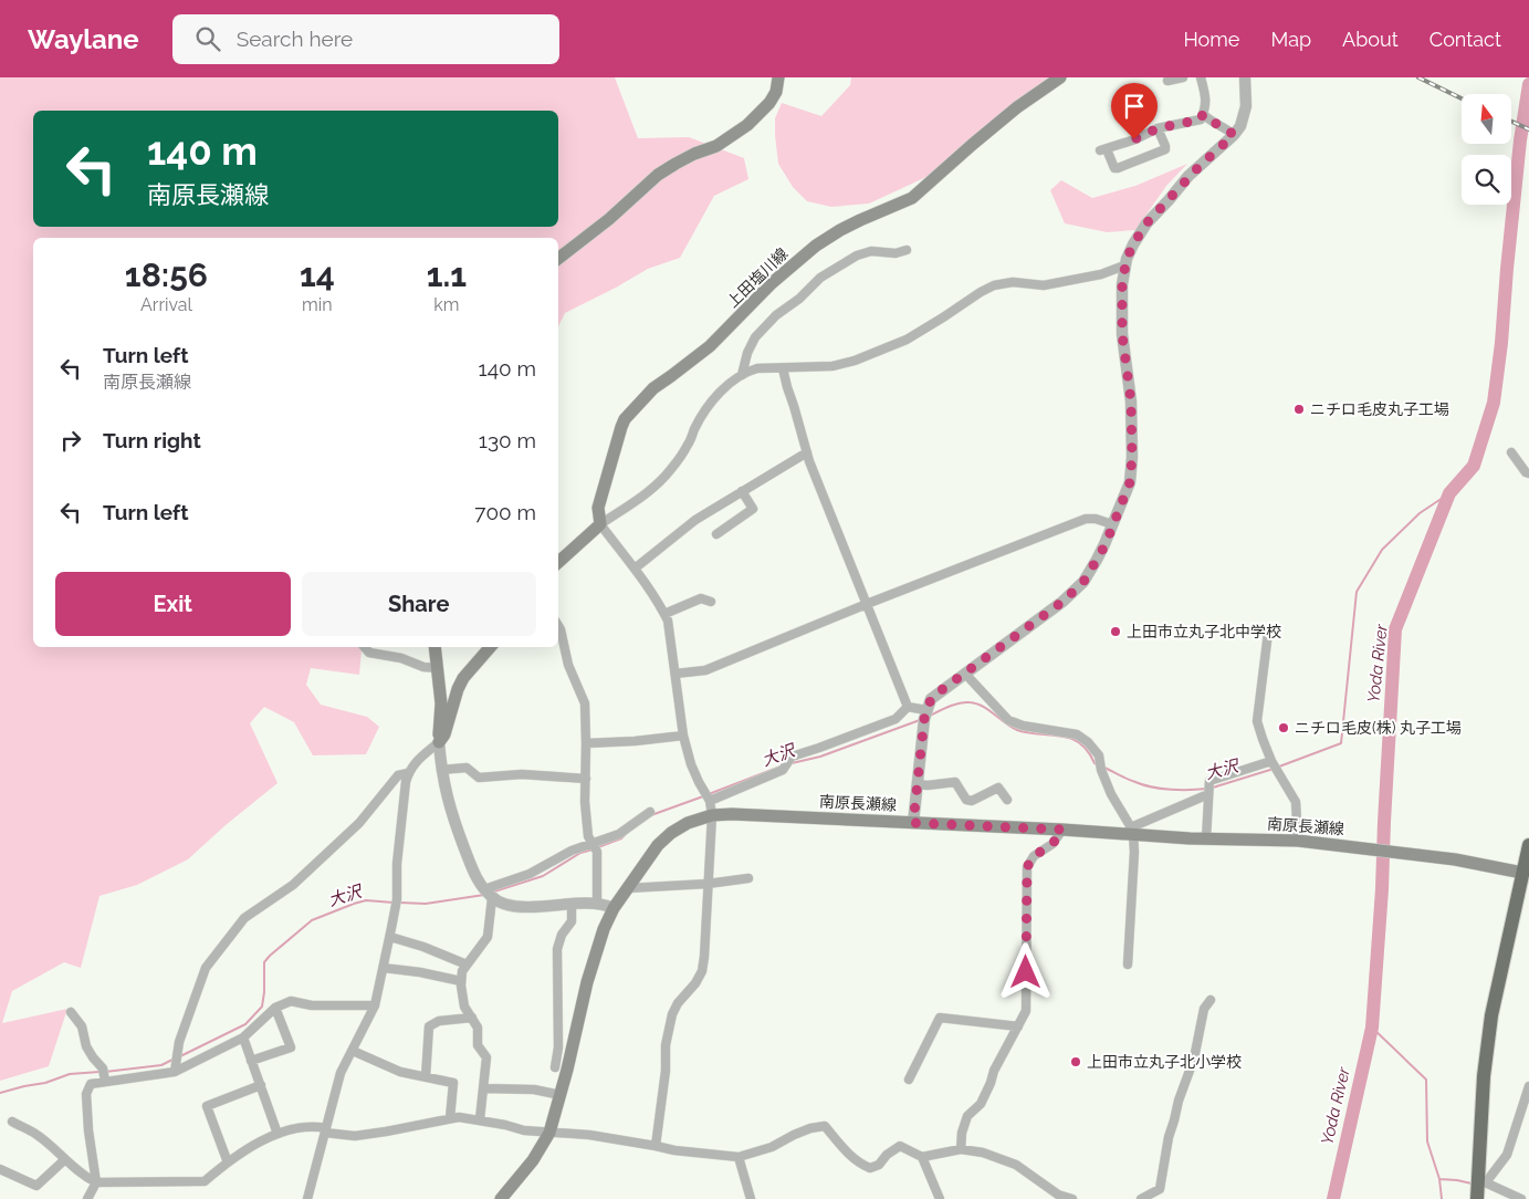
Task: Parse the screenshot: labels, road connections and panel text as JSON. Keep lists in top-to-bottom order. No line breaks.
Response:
{"streets":{"main road":["上田塩川線","南原長瀬線"]},"water":["Yoda River","大沢"],"places":["ニチロ毛皮丸子工場","上田市立丸子北中学校","ニチロ毛皮(株) 丸子工場","上田市立丸子北小学校"],"north":"top","page":{"header":"Waylane","search":"Search here","nav":["Home","Map","About","Contact"],"turn":["140 m","南原長瀬線"],"eta":["18:56","Arrival","14","min","1.1","km"],"list":[{"name":"Turn left","note":"南原長瀬線","value":"140 m"},{"name":"Turn right","value":"130 m"},{"name":"Turn left","value":"700 m"}],"buttons":["Exit","Share"]}}
